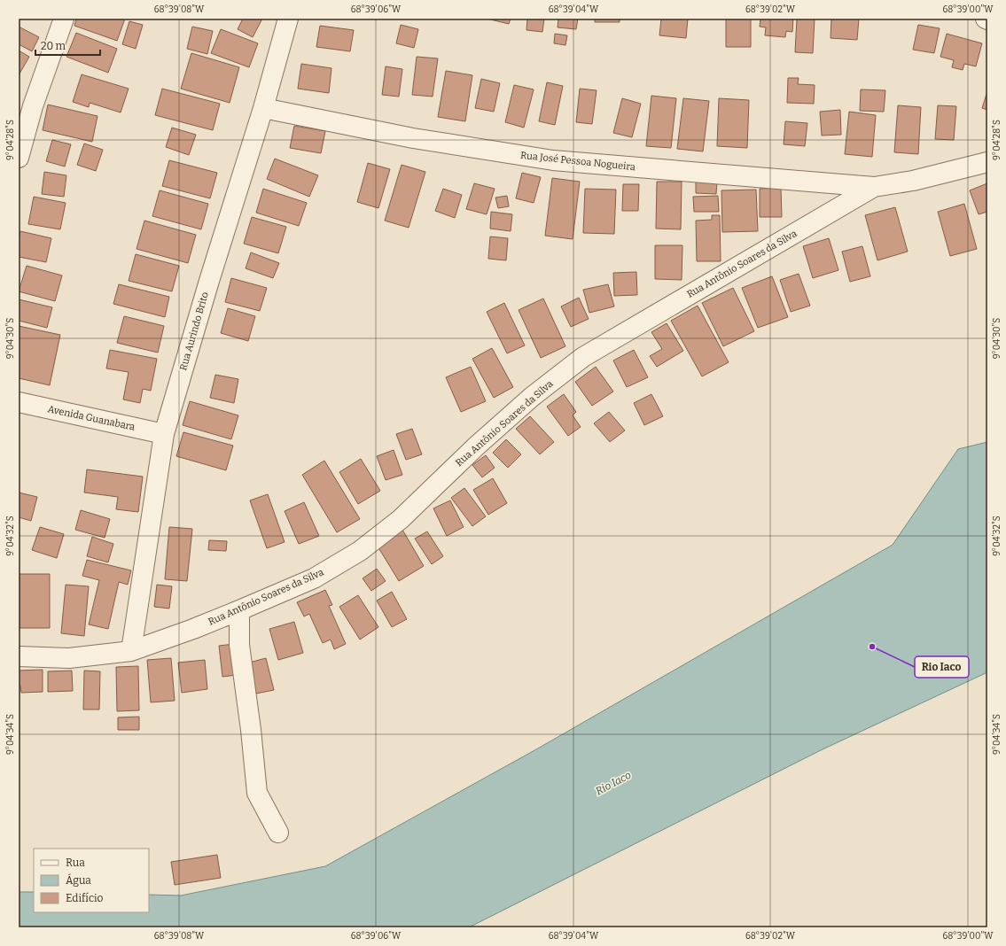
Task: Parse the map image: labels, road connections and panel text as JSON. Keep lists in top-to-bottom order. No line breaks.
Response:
{"streets":{"street":["Rua José Pessoa Nogueira","Rua Antônio Soares da Silva","Rua Aurindo Brito","Avenida Guanabara"]},"crossings":[["Rua José Pessoa Nogueira","Rua Antônio Soares da Silva"],["Rua José Pessoa Nogueira","Rua Aurindo Brito"],["Rua Antônio Soares da Silva","Rua Aurindo Brito"],["Rua Aurindo Brito","Avenida Guanabara"]],"water":["Rio Iaco"],"places":["Rio Iaco"],"legend":["Rua","Água","Edifício"],"scale_bar":"20 m","coordinates":["68°39'08\"W","68°39'06\"W","68°39'04\"W","68°39'02\"W","68°39'00\"W","9°04'28\"S","9°04'30\"S","9°04'32\"S","9°04'34\"S"]}
